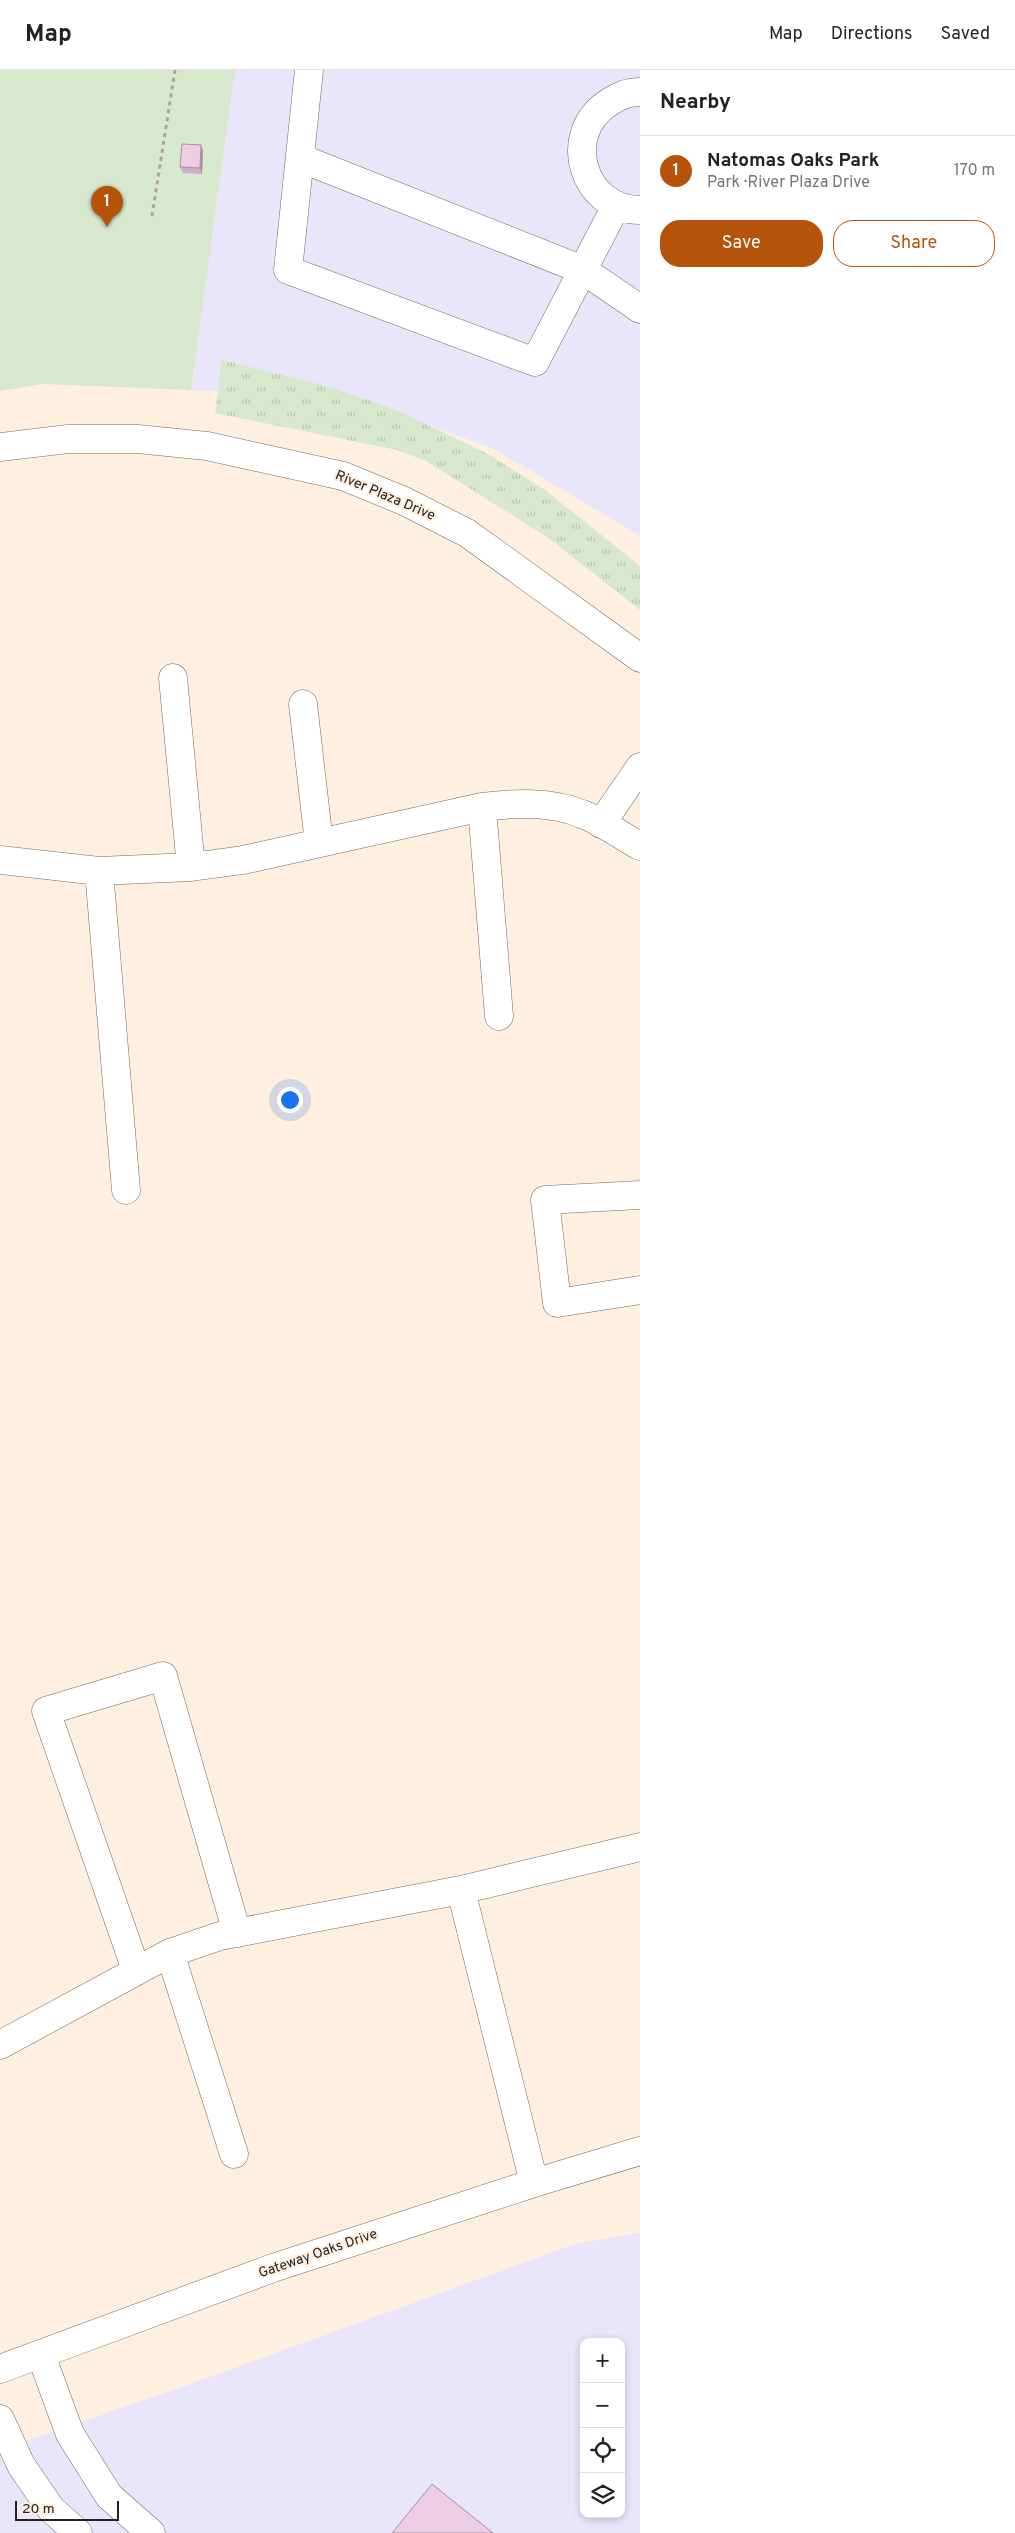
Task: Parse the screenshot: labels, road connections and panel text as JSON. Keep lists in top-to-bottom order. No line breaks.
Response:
{"streets":{"street":["River Plaza Drive","Gateway Oaks Drive"]},"scale_bar":"20 m","page":{"header":"Map","nav":["Map","Directions","Saved"],"heading":"Nearby","list":[{"mark":"1","name":"Natomas Oaks Park","note":"Park · River Plaza Drive","value":"170 m"}],"pins":"1","buttons":["Save","Share"],"map_buttons":["+","−"],"scale":"20 m"}}
